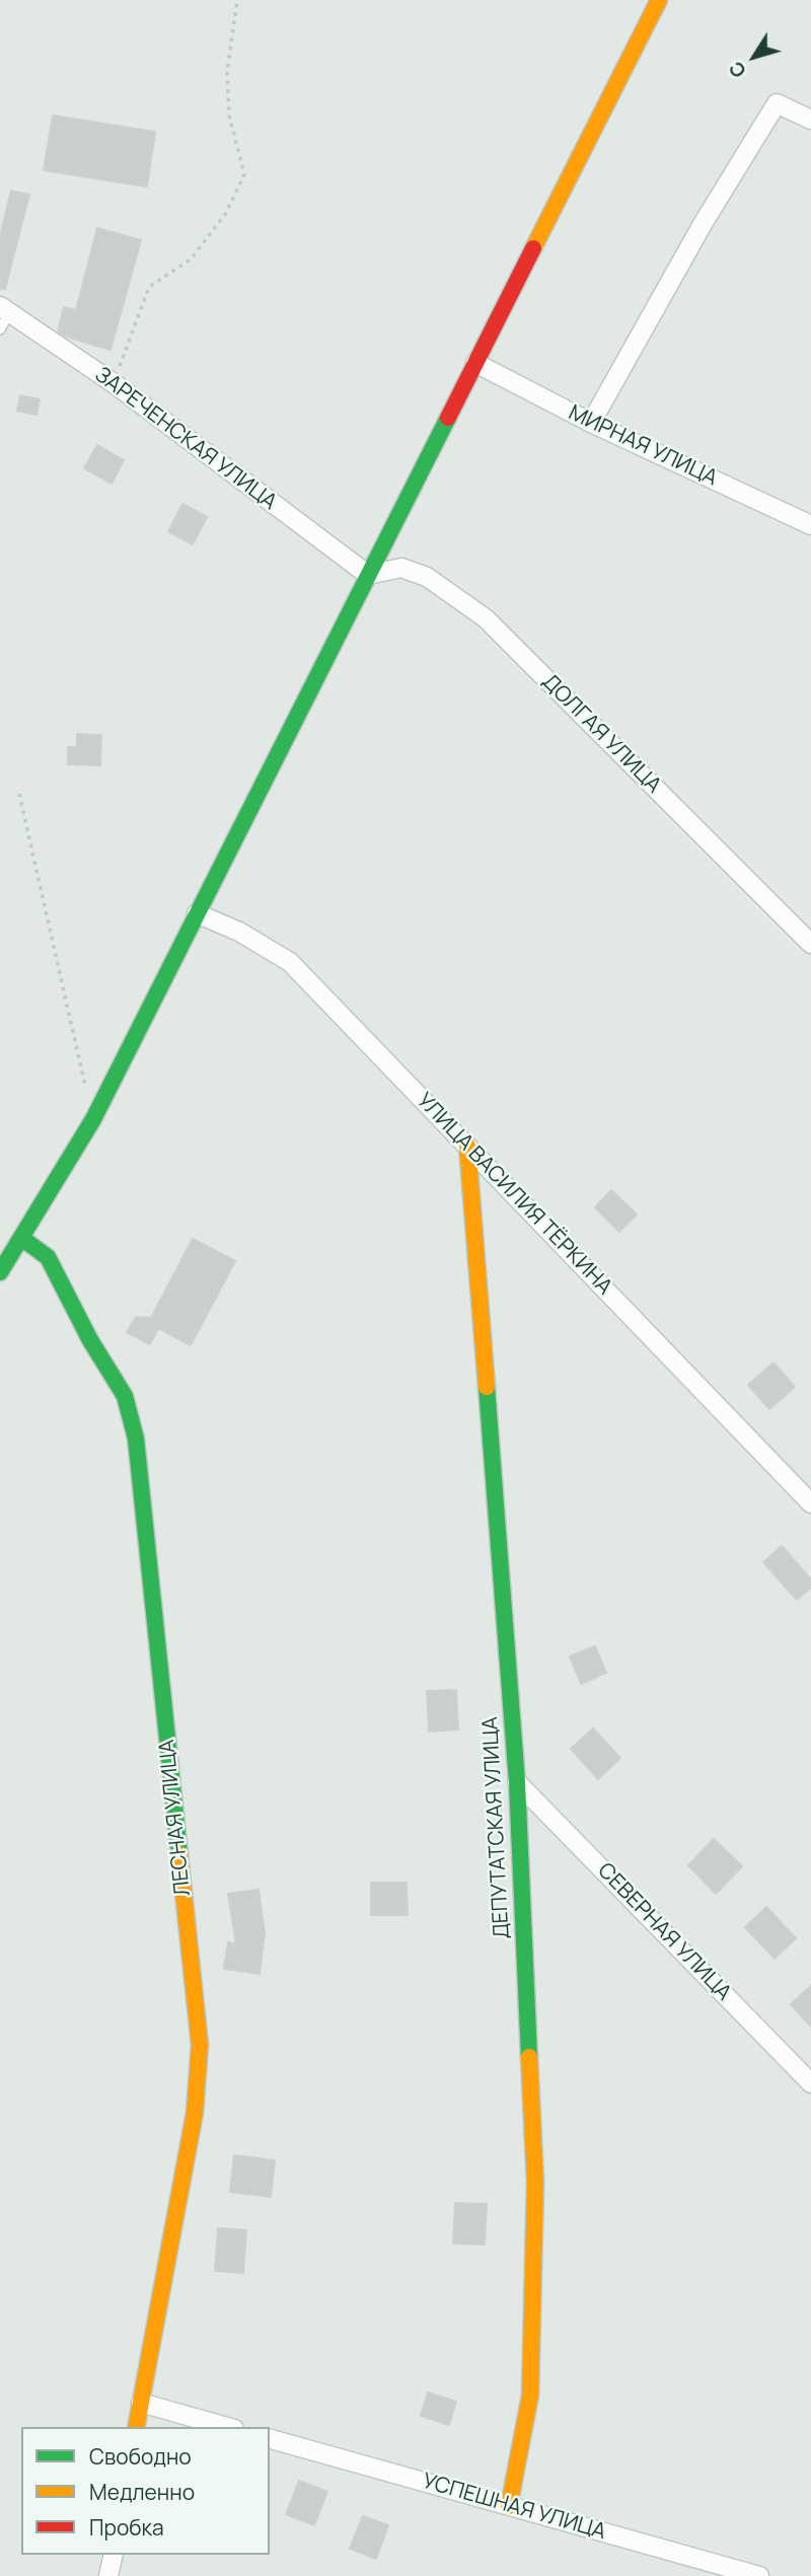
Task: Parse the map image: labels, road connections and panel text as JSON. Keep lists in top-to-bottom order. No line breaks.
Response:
{"streets":{"street":["ЗАРЕЧЕНСКАЯ УЛИЦА","МИРНАЯ УЛИЦА","ДОЛГАЯ УЛИЦА","УЛИЦА ВАСИЛИЯ ТЁРКИНА","ЛЕСНАЯ УЛИЦА","ДЕПУТАТСКАЯ УЛИЦА","СЕВЕРНАЯ УЛИЦА","УСПЕШНАЯ УЛИЦА"]},"crossings":[["ЗАРЕЧЕНСКАЯ УЛИЦА","ДОЛГАЯ УЛИЦА"],["УЛИЦА ВАСИЛИЯ ТЁРКИНА","ДЕПУТАТСКАЯ УЛИЦА"],["ДЕПУТАТСКАЯ УЛИЦА","СЕВЕРНАЯ УЛИЦА"],["ДЕПУТАТСКАЯ УЛИЦА","УСПЕШНАЯ УЛИЦА"]],"legend":["Свободно","Медленно","Пробка"],"north":"bottom left"}
